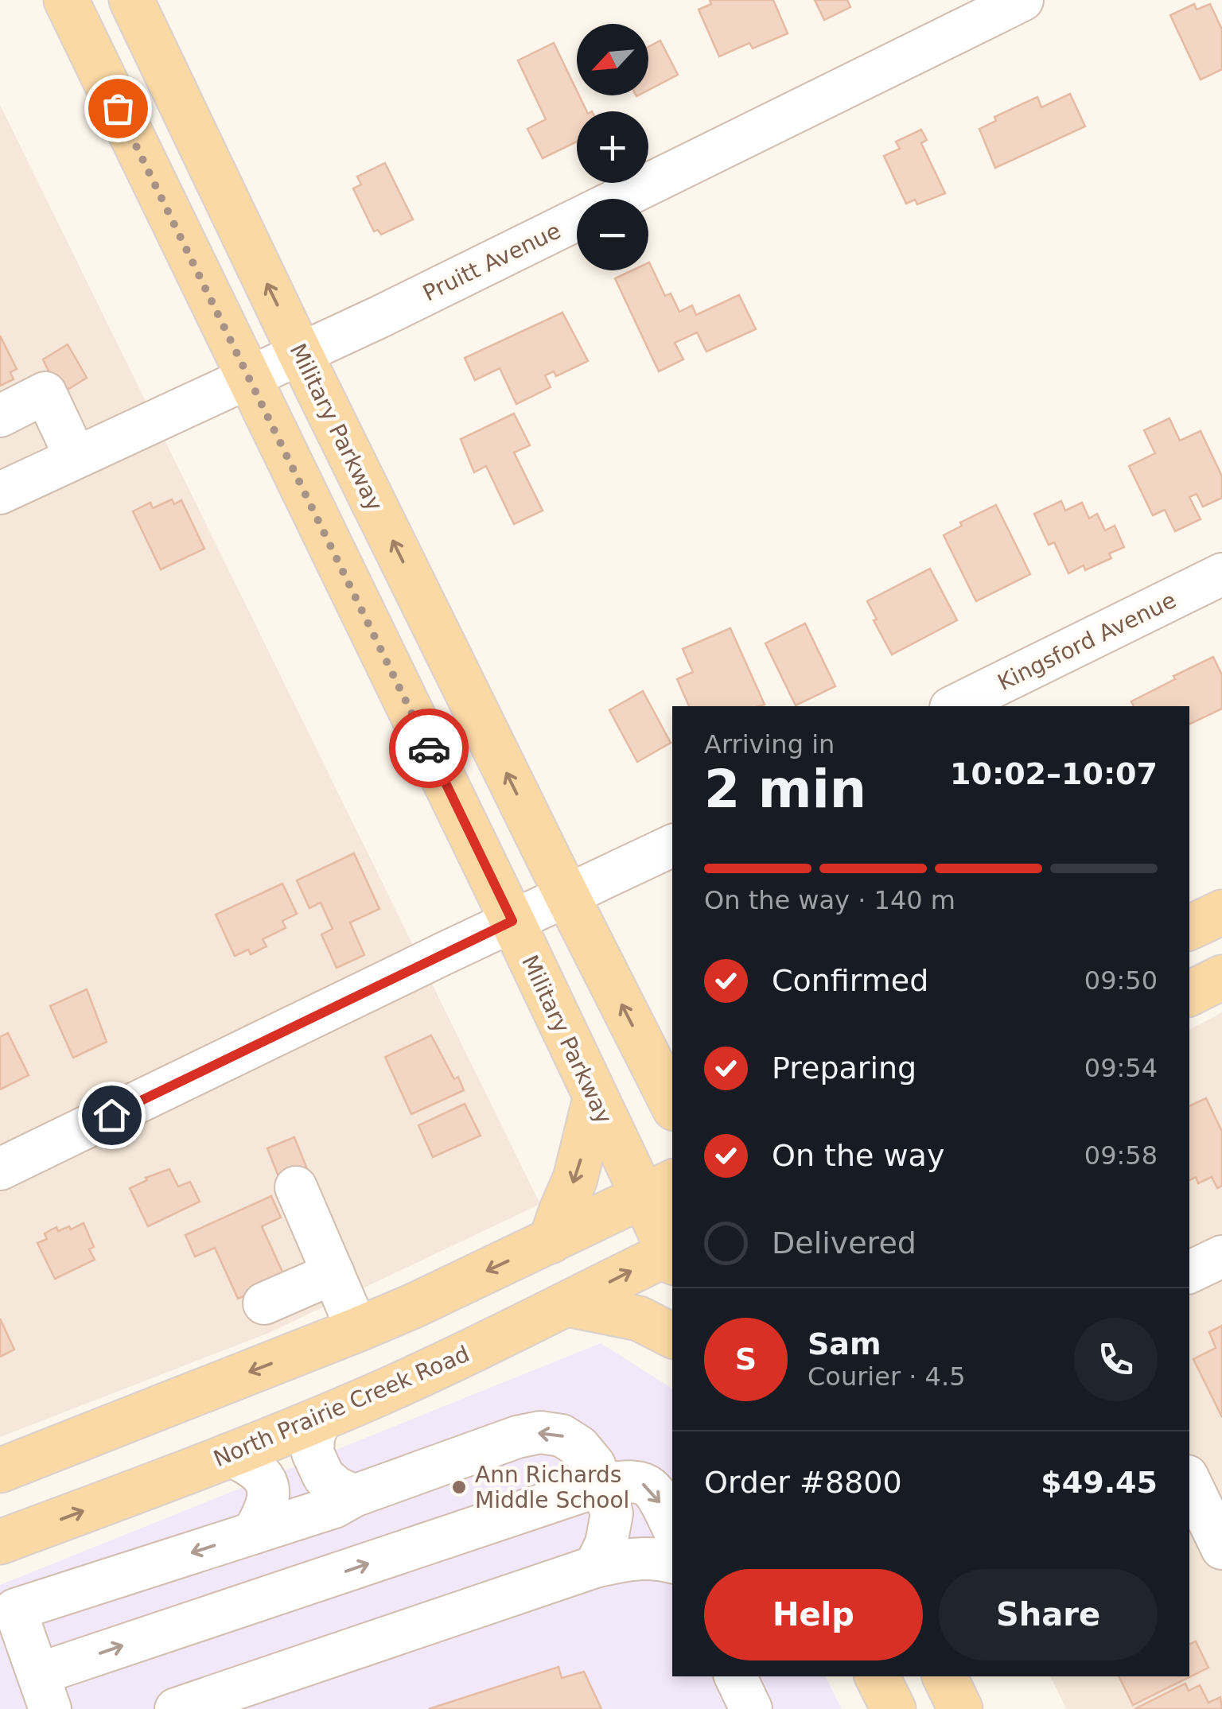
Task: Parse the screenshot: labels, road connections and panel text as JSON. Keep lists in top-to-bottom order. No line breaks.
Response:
{"streets":{"main road":["Military Parkway","North Prairie Creek Road"],"street":["Pruitt Avenue","Kingsford Avenue"]},"crossings":[["Pruitt Avenue","Military Parkway"]],"places":["Ann Richards Middle School"],"north":"bottom left","page":{"map_buttons":["+","−"],"heading":["2 min","Arriving in","10:02–10:07"],"panel":["Sam","Courier · 4.5","Order #8800","$49.45"],"bar":"On the way · 140 m","list":[["Confirmed","09:50"],["Preparing","09:54"],["On the way","09:58"],"Delivered"],"round":"S","buttons":["Help","Share"]}}
